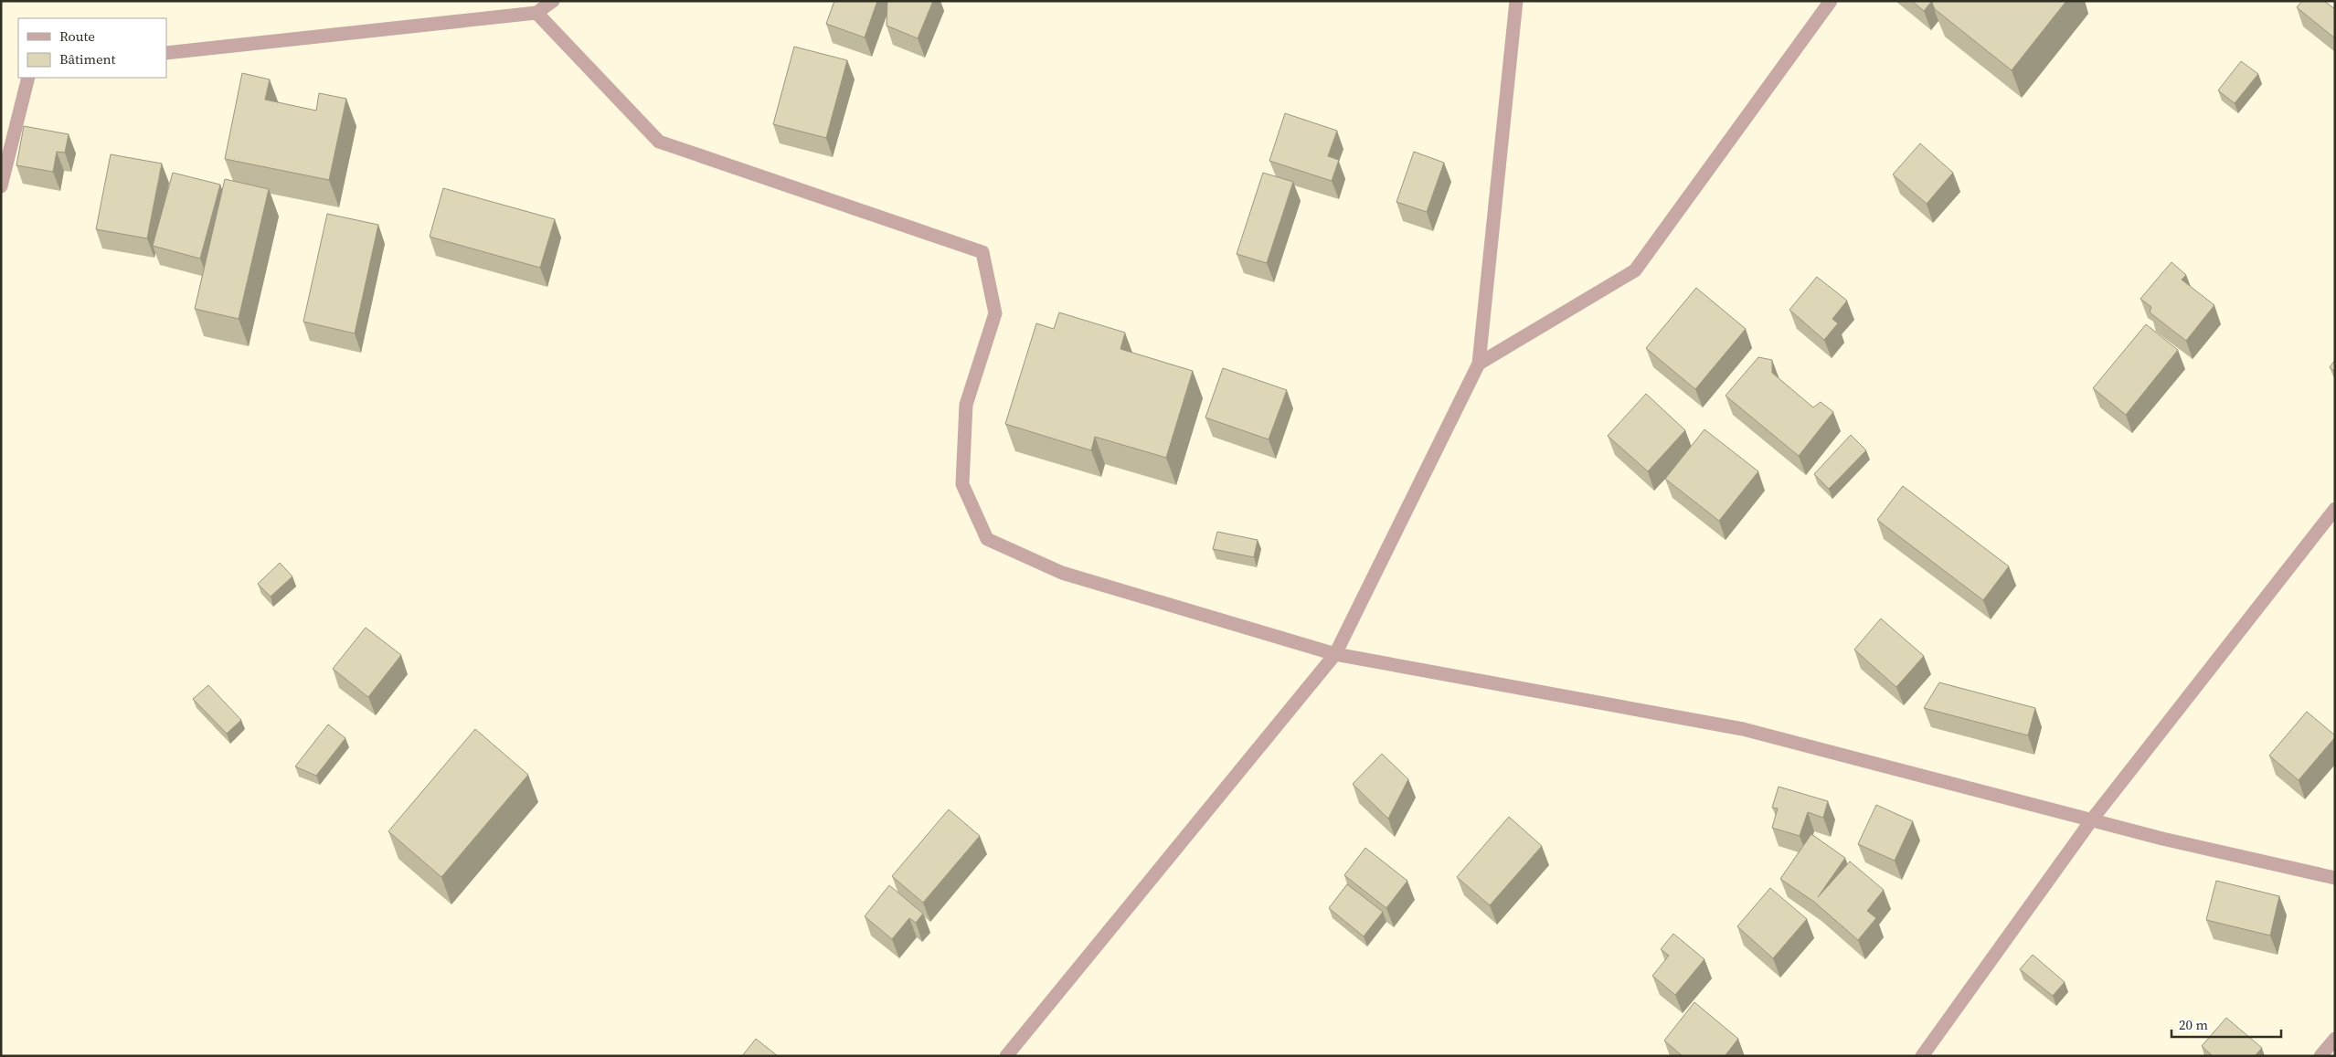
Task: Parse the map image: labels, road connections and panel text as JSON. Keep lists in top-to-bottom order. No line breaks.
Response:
{"legend":["Route","Bâtiment"],"scale_bar":"20 m"}
